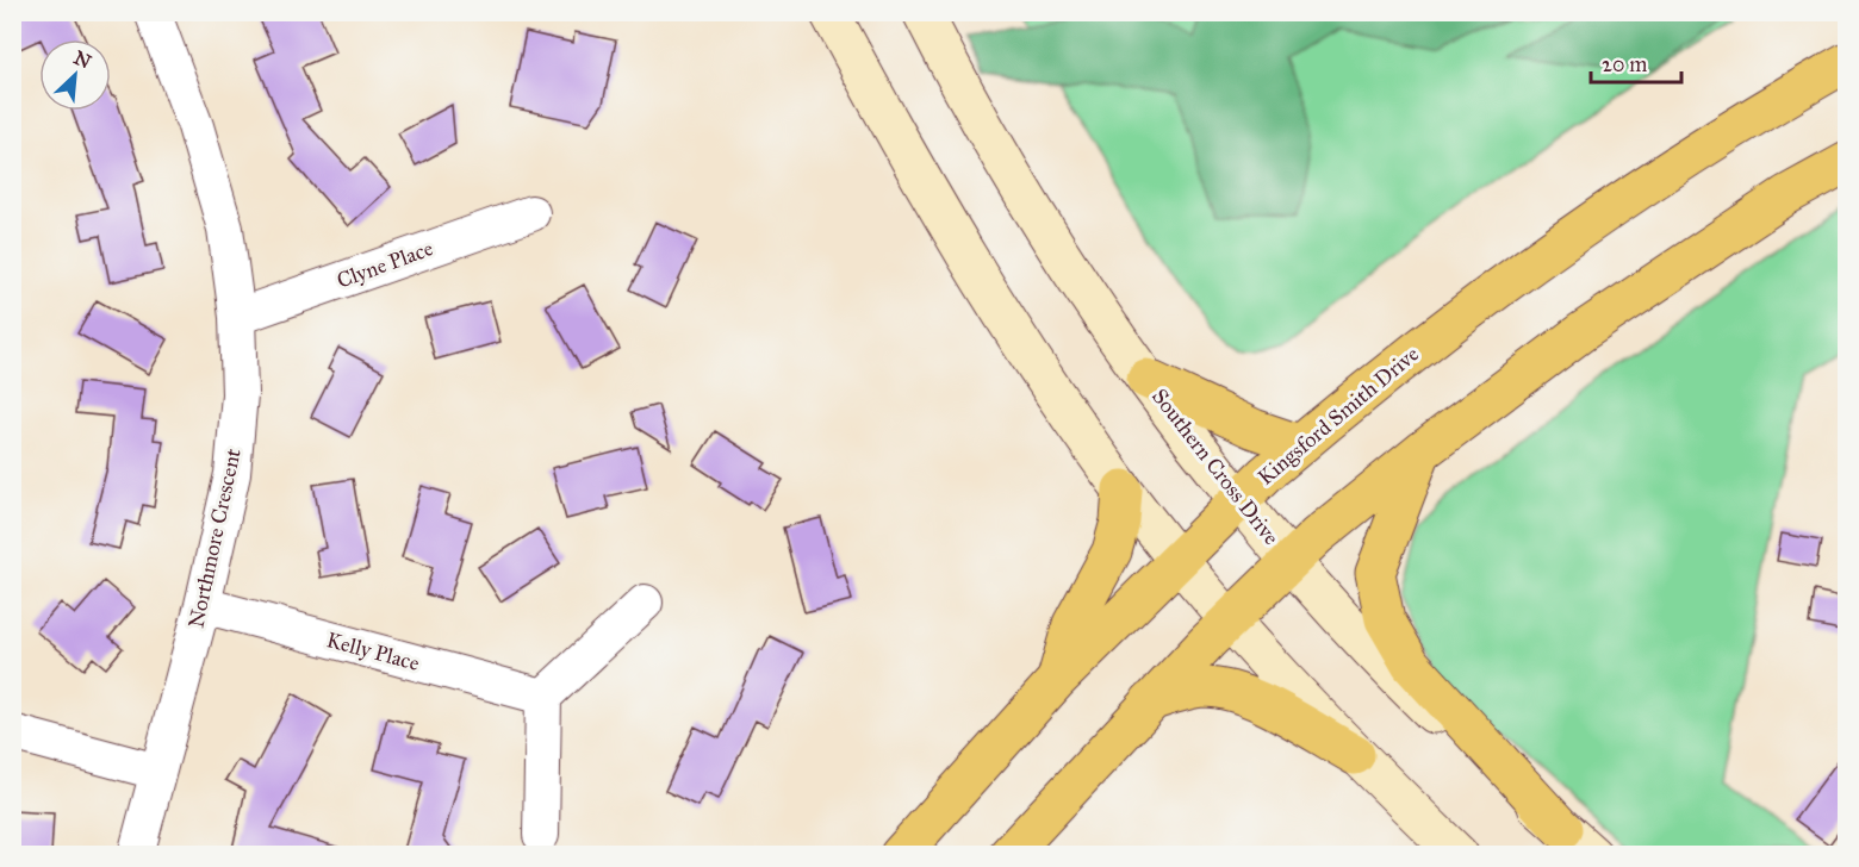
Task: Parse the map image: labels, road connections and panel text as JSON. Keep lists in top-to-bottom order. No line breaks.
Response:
{"streets":{"main road":["Kingsford Smith Drive","Southern Cross Drive"],"street":["Clyne Place","Northmore Crescent","Kelly Place"]},"crossings":[["Clyne Place","Northmore Crescent"],["Kingsford Smith Drive","Southern Cross Drive"],["Northmore Crescent","Kelly Place"]],"scale_bar":"20 m","north":"top right"}
